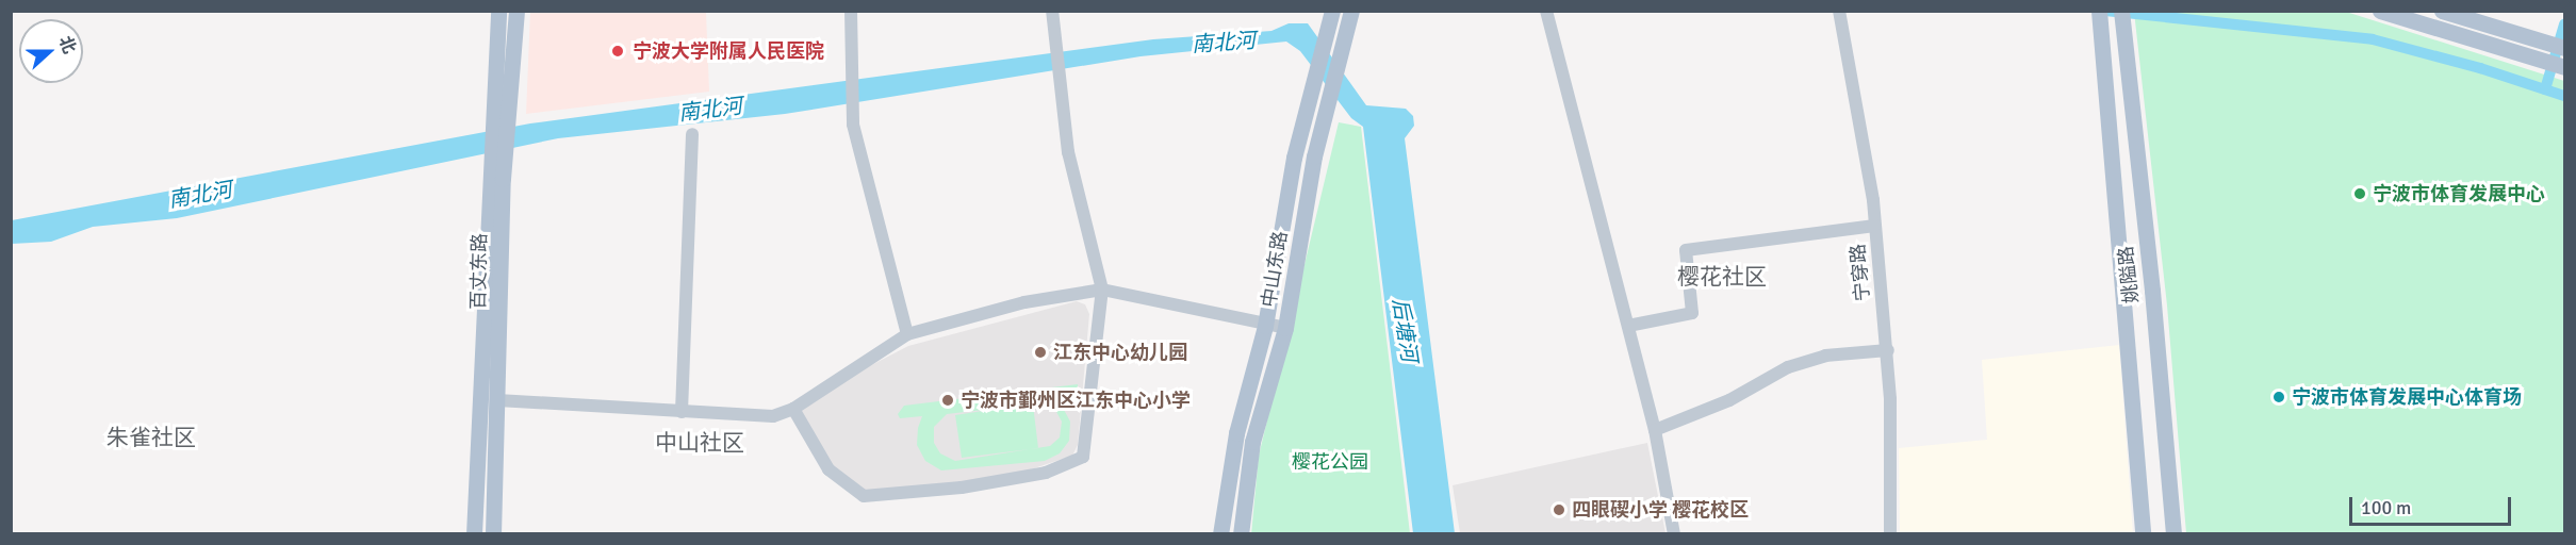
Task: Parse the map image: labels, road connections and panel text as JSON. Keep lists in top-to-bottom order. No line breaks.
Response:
{"streets":{"main road":["中山东路","百丈东路","姚隘路"],"street":["宁穿路"]},"districts":["樱花社区","朱雀社区","中山社区"],"water":["南北河","后塘河"],"parks":["樱花公园"],"places":["宁波大学附属人民医院","宁波市体育发展中心","江东中心幼儿园","宁波市体育发展中心体育场","宁波市鄞州区江东中心小学","四眼碶小学 樱花校区"],"scale_bar":"100 m","north":"right"}
